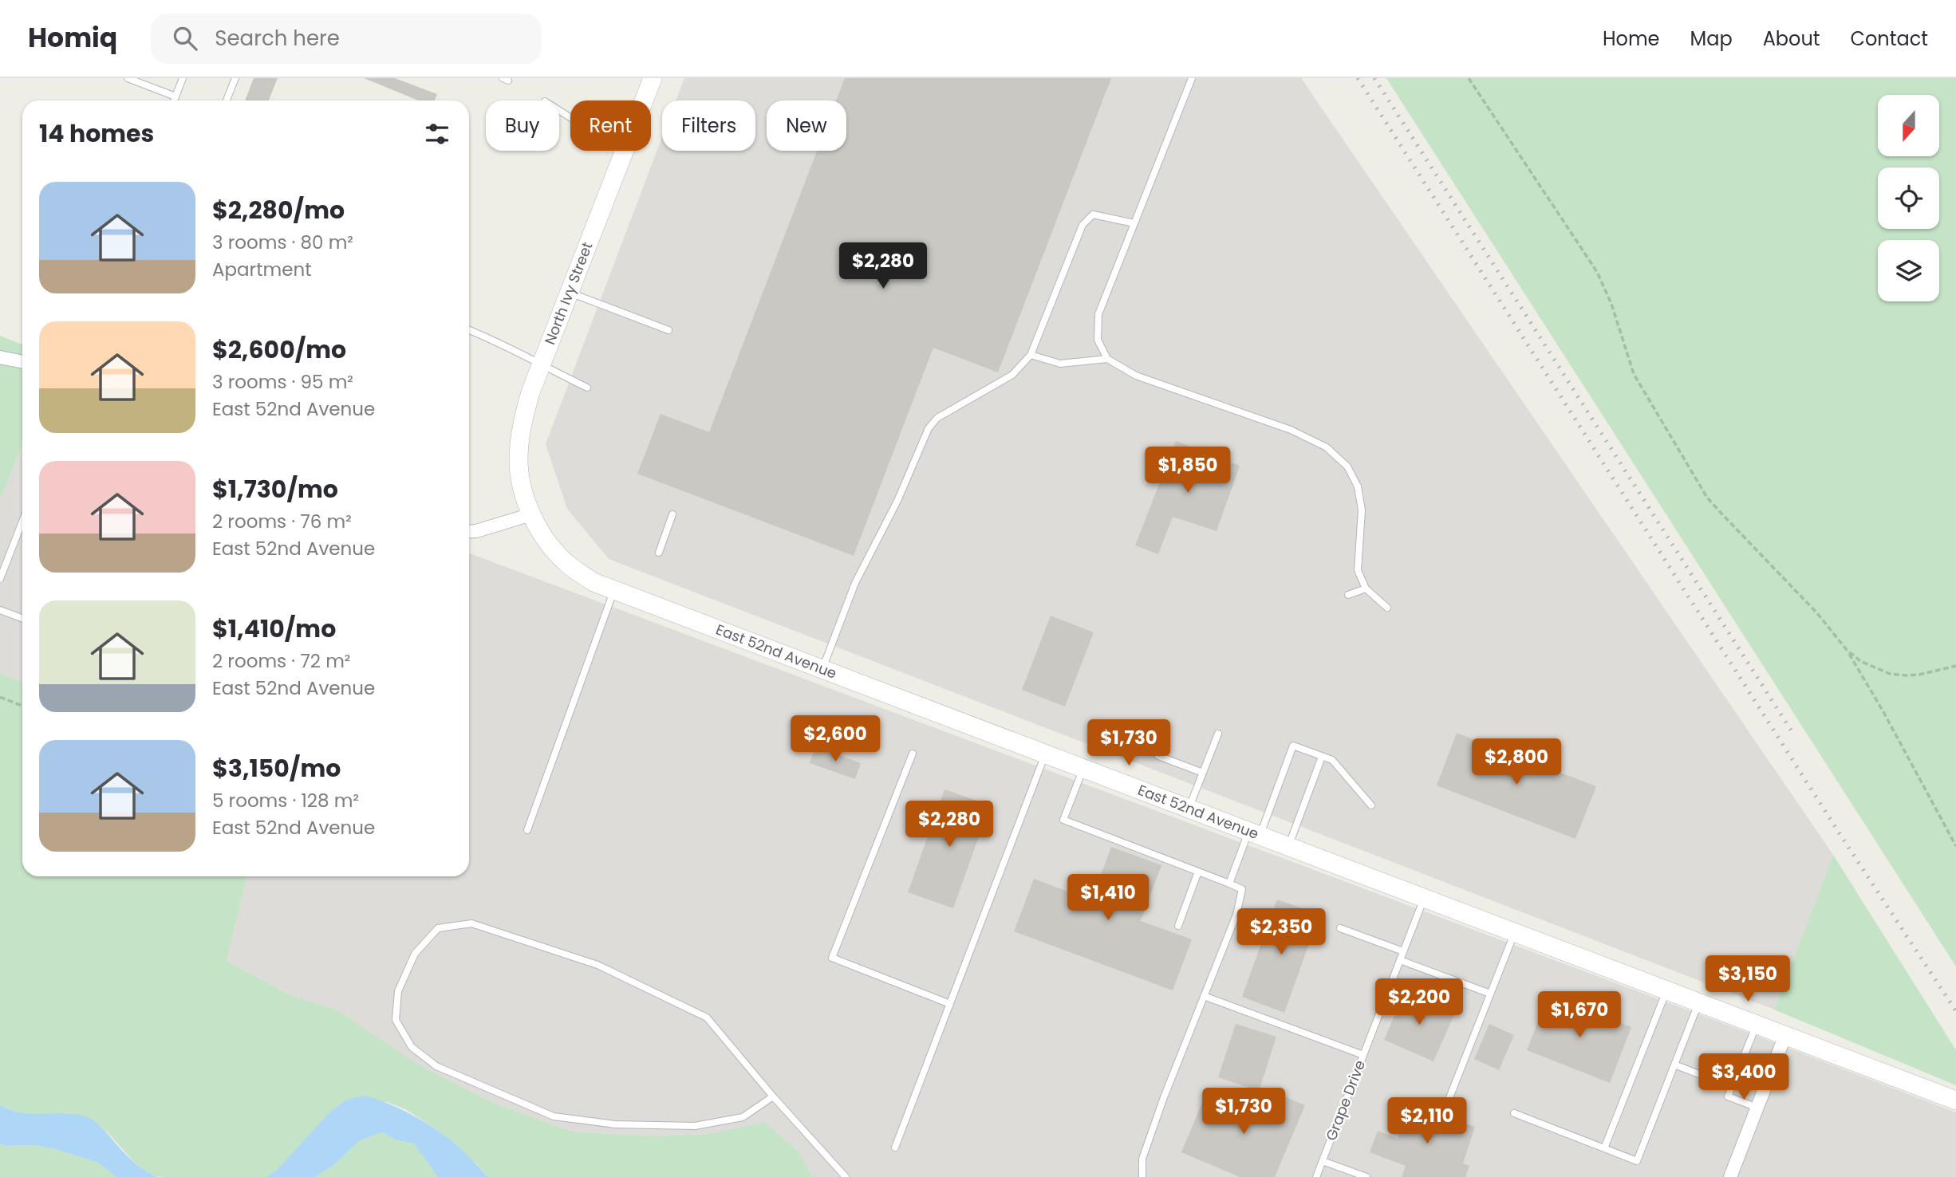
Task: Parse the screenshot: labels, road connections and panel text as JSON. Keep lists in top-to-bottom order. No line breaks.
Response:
{"streets":{"street":["North Ivy Street","East 52nd Avenue"],"lane":["Grape Drive"]},"crossings":[["North Ivy Street","East 52nd Avenue"],["East 52nd Avenue","Grape Drive"]],"north":"bottom","page":{"header":"Homiq","search":"Search here","nav":["Home","Map","About","Contact"],"chip":["Buy","Rent","Filters","New"],"heading":"14 homes","list":[{"name":"$2,280/mo","note":"3 rooms · 80 m² · Apartment"},{"name":"$2,600/mo","note":"3 rooms · 95 m² · East 52nd Avenue"},{"name":"$1,730/mo","note":"2 rooms · 76 m² · East 52nd Avenue"},{"name":"$1,410/mo","note":"2 rooms · 72 m² · East 52nd Avenue"},{"name":"$3,150/mo","note":"5 rooms · 128 m² · East 52nd Avenue"}],"price":["$2,280","$1,850","$2,600","$1,730","$2,800","$2,280","$1,410","$2,350","$3,150","$2,200","$1,670","$3,400","$1,730","$2,110"]}}
